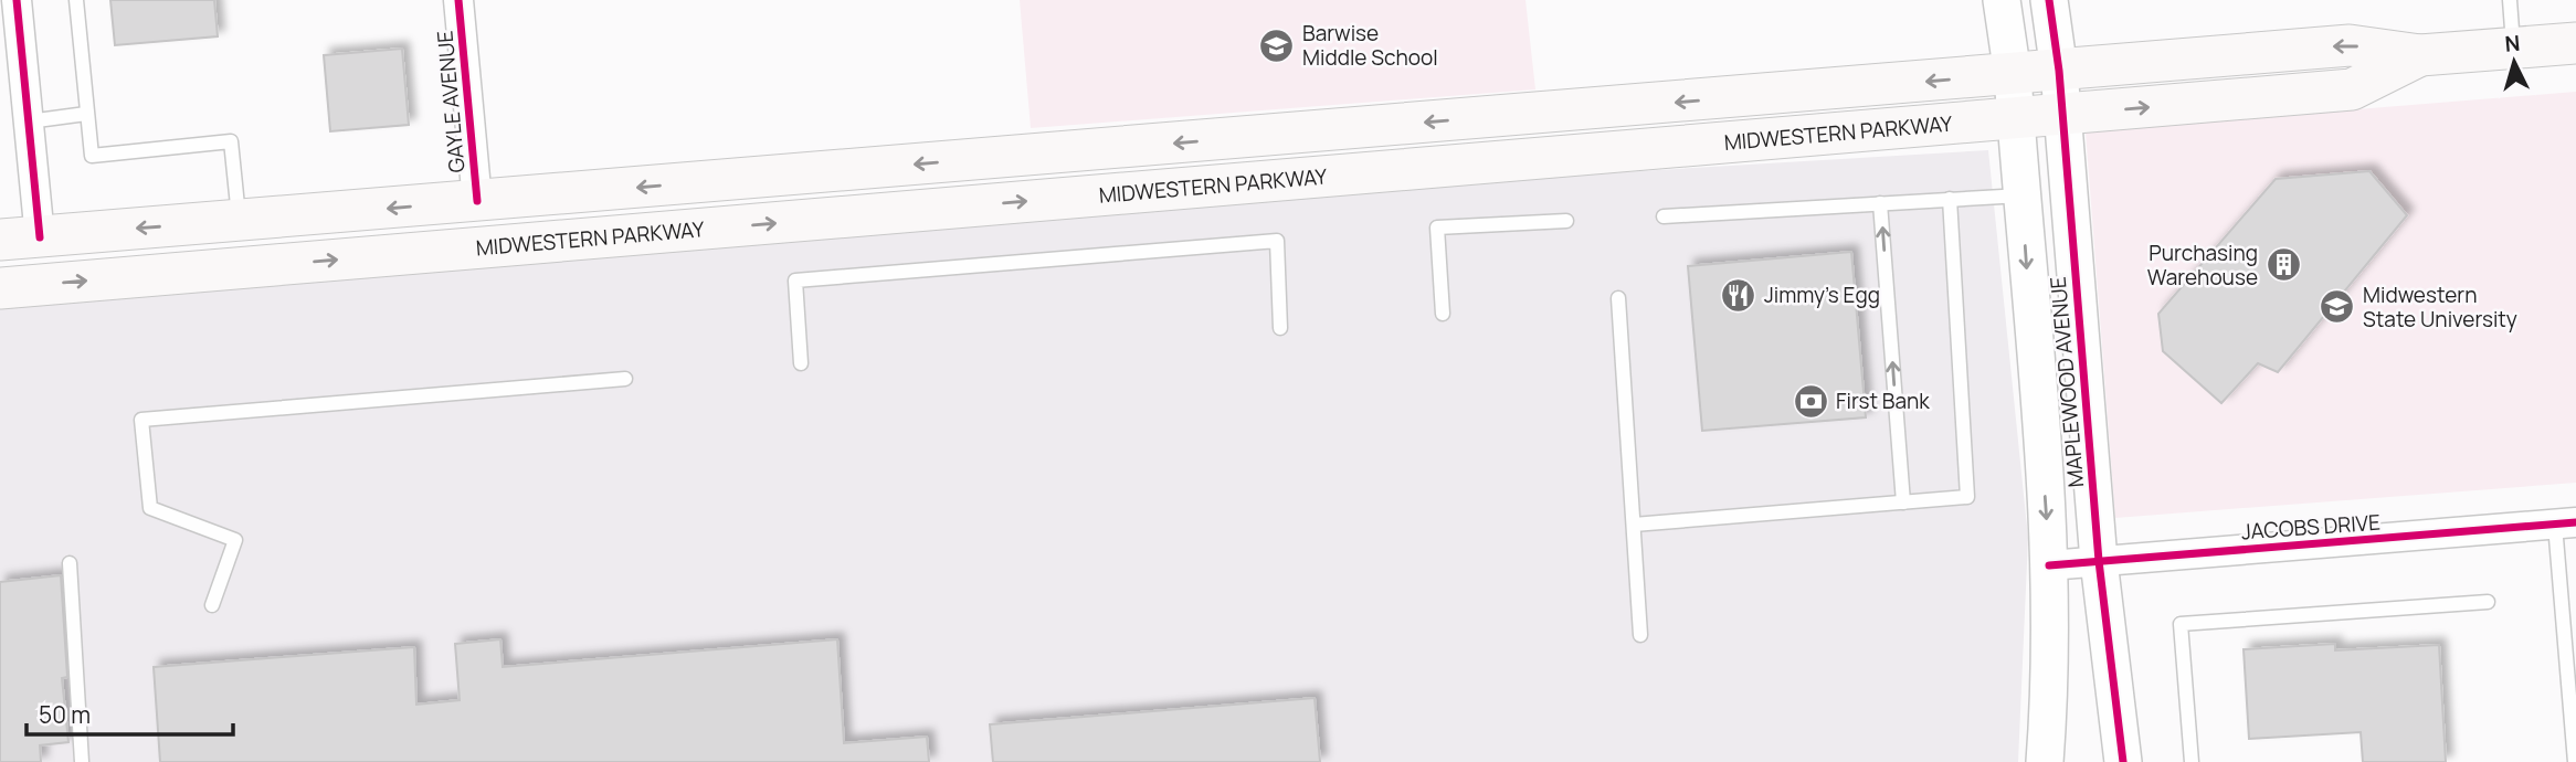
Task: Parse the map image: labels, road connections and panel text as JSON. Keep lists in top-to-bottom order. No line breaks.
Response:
{"streets":{"main road":["MIDWESTERN PARKWAY"],"street":["GAYLE AVENUE","MAPLEWOOD AVENUE","JACOBS DRIVE"]},"crossings":[["GAYLE AVENUE","MIDWESTERN PARKWAY"],["MIDWESTERN PARKWAY","MAPLEWOOD AVENUE"],["MAPLEWOOD AVENUE","JACOBS DRIVE"]],"places":{"school or university":["Barwise Middle School","Midwestern State University"],"building":["Purchasing Warehouse"],"restaurant":["Jimmy's Egg"],"bank":["First Bank"]},"scale_bar":"50 m","north":"top"}
